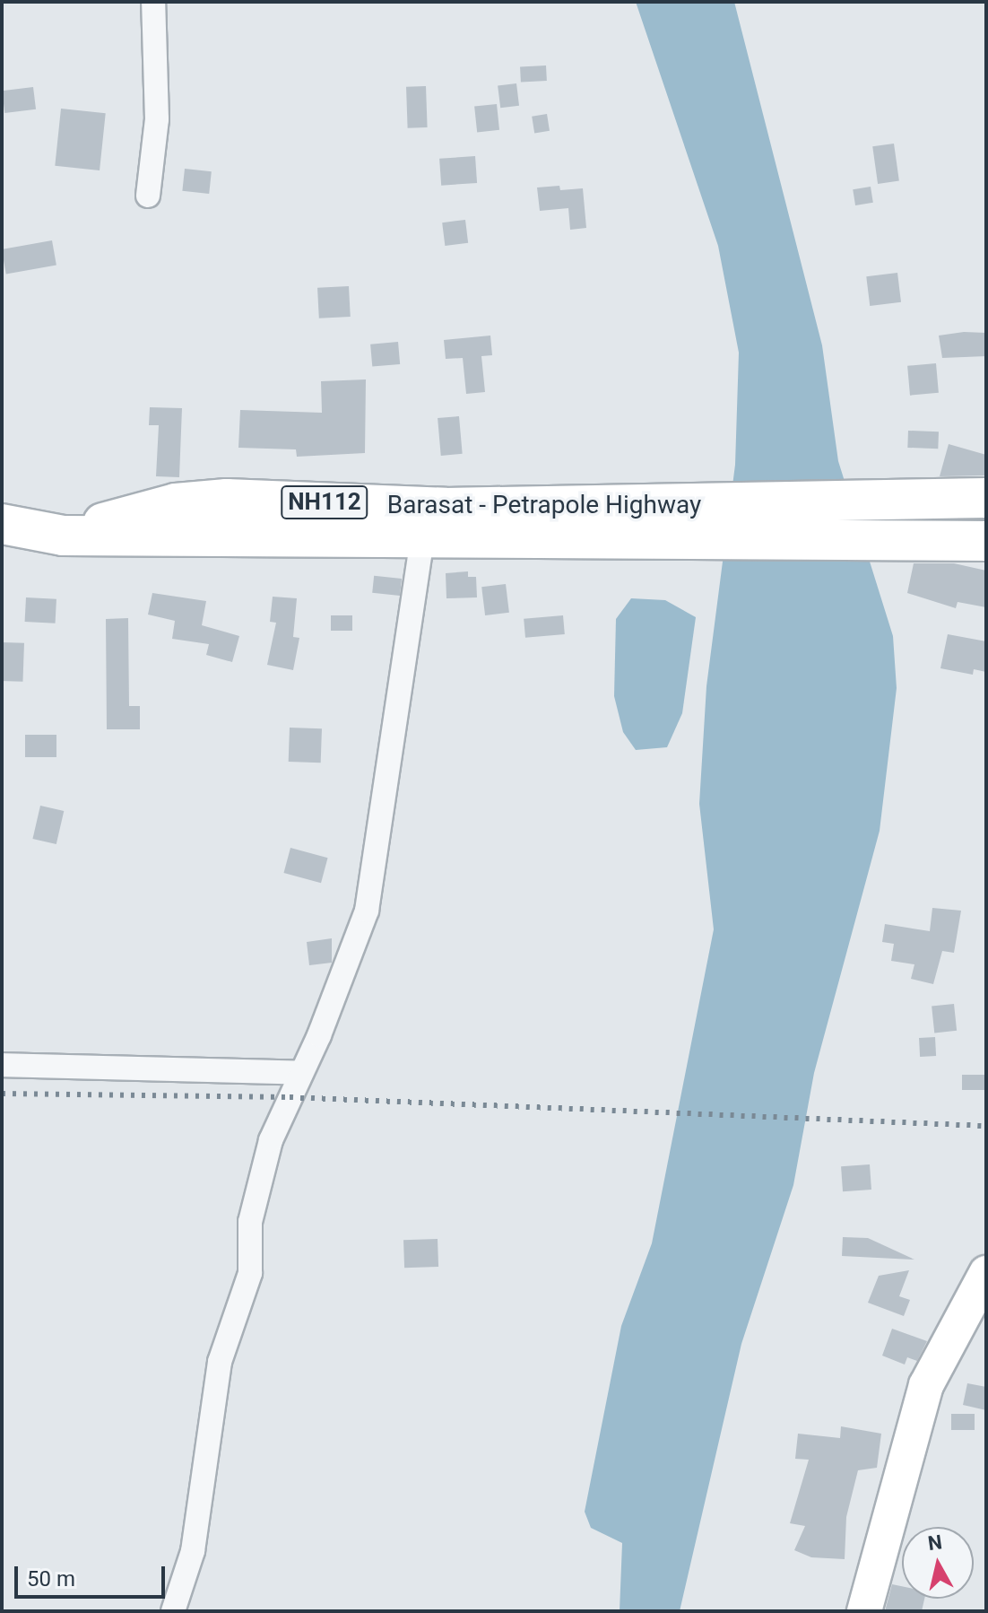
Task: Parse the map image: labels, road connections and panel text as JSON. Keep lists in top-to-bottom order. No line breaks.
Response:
{"streets":{"highway":["NH112","Barasat - Petrapole Highway"]},"scale_bar":"50 m","north":"top"}
